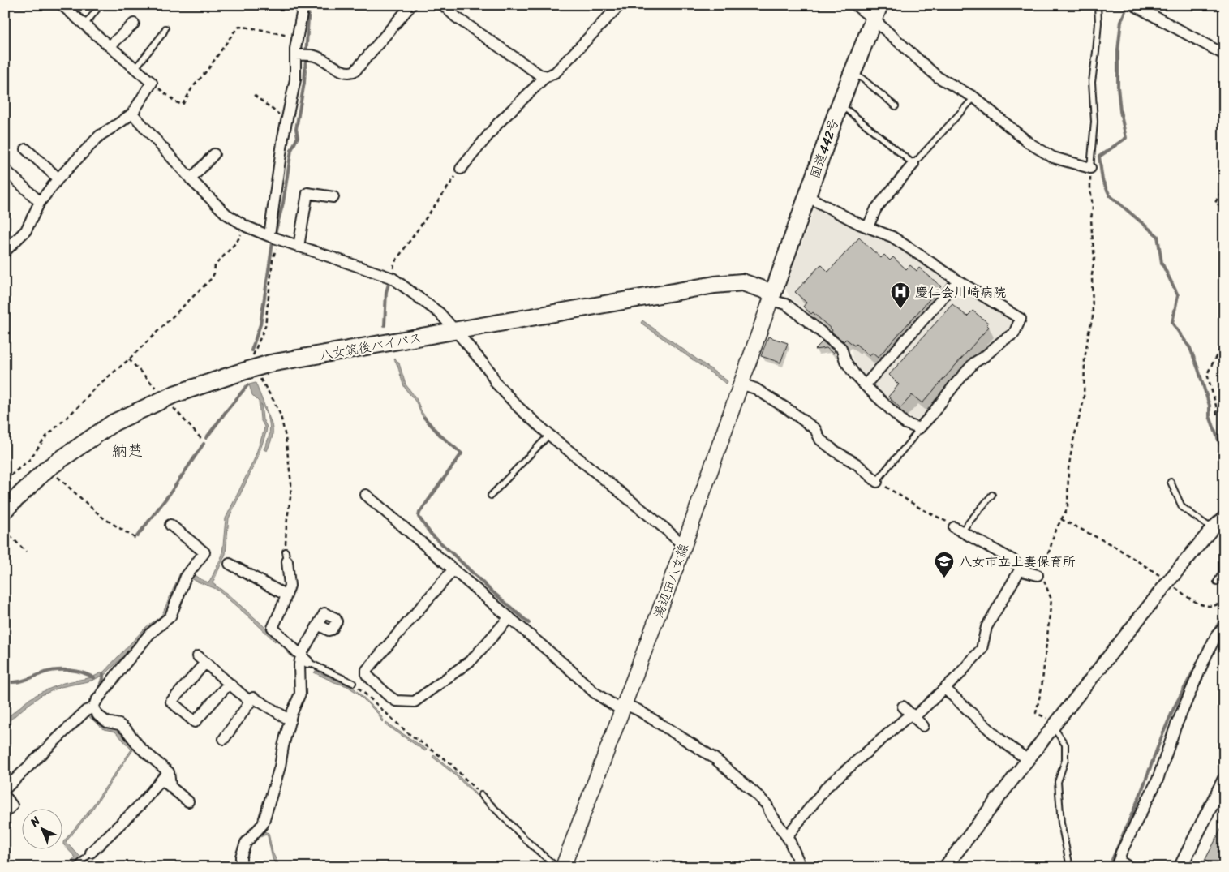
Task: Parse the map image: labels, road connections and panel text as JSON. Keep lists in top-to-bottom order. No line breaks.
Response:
{"streets":{"highway":["国道442号","八女筑後バイパス"],"main road":["湯辺田八女線"]},"crossings":[["国道442号","八女筑後バイパス"],["国道442号","湯辺田八女線"],["八女筑後バイパス","湯辺田八女線"]],"districts":["納楚"],"places":{"hospital":["慶仁会川崎病院"],"school or university":["八女市立上妻保育所"]},"north":"top left"}
